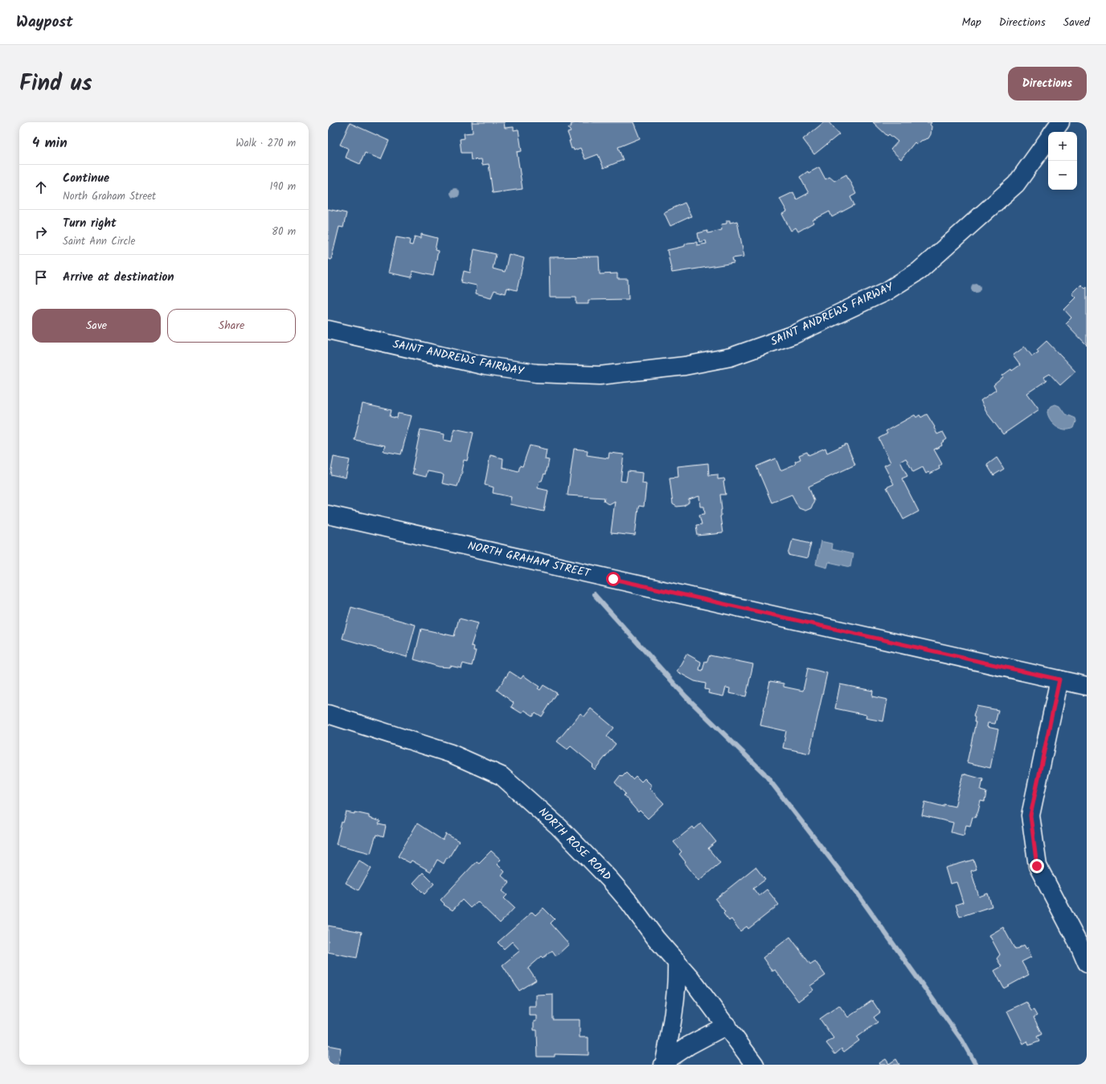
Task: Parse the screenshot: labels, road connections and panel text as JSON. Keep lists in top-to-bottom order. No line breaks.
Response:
{"streets":{"street":["SAINT ANDREWS FAIRWAY","NORTH GRAHAM STREET","NORTH ROSE ROAD"]},"page":{"header":"Waypost","nav":["Map","Directions","Saved"],"title":"Find us","buttons":["Directions",["Save","Share"]],"heading":["4 min","Walk · 270 m"],"map_buttons":["+","−"],"list":[["Continue","North Graham Street","190 m"],["Turn right","Saint Ann Circle","80 m"],"Arrive at destination"]}}
